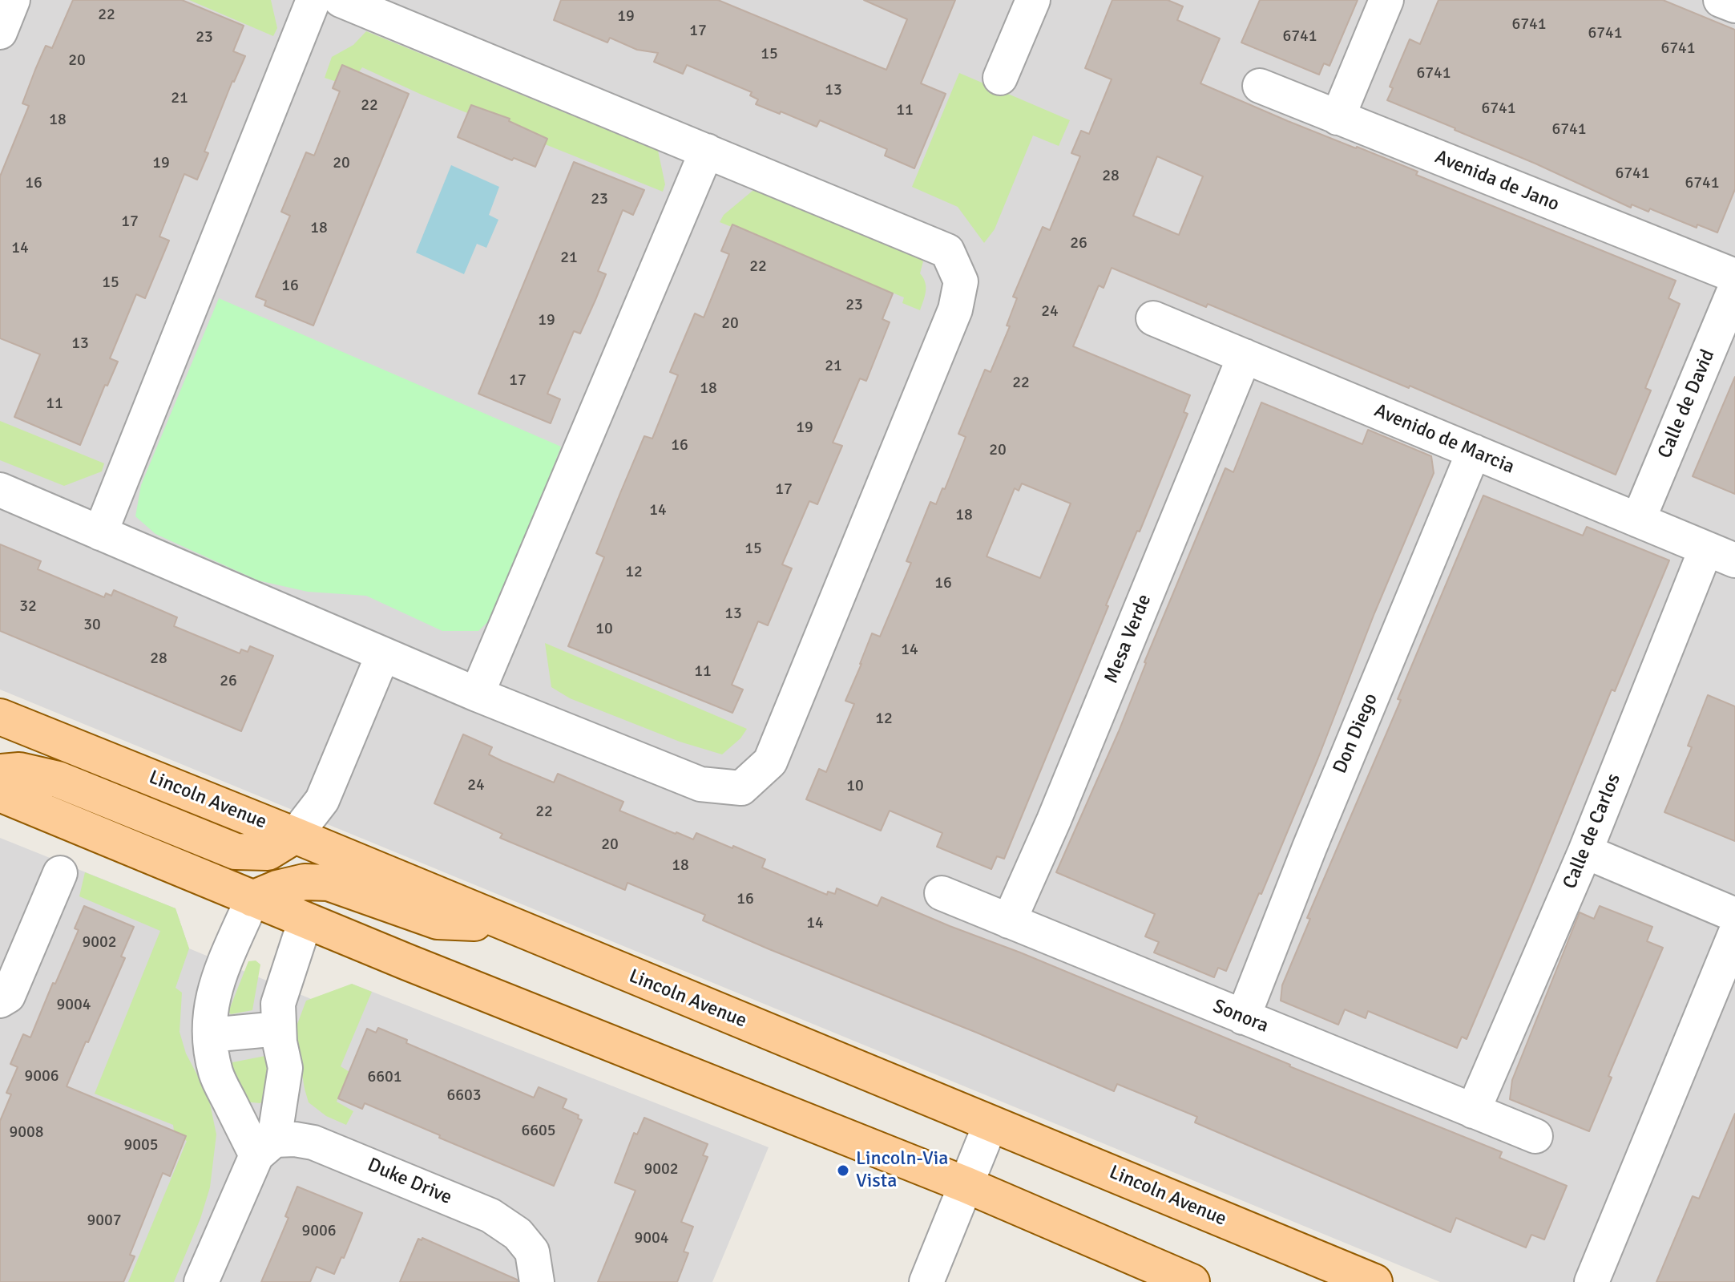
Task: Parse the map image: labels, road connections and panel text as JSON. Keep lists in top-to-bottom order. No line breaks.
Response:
{"streets":{"main road":["Lincoln Avenue"],"street":["Avenida de Jano","Calle de David","Avenido de Marcia","Mesa Verde","Don Diego","Calle de Carlos","Sonora","Duke Drive"]},"crossings":[["Calle de David","Avenido de Marcia"],["Avenido de Marcia","Mesa Verde"],["Avenido de Marcia","Don Diego"],["Avenido de Marcia","Calle de Carlos"],["Mesa Verde","Sonora"],["Don Diego","Sonora"],["Calle de Carlos","Sonora"]],"places":["Lincoln-Via Vista"],"house_numbers":["22","19","6741","17","6741","6741","23","6741","15","20","6741","13","21","22","6741","11","18","6741","19","20","6741","28","16","6741","23","17","18","26","14","21","22","15","16","23","24","19","20","13","21","17","22","18","11","19","16","20","17","14","18","15","12","16","32","13","30","10","14","28","11","26","12","24","10","22","20","18","16","14","9002","9004","9006","6601","6603","6605","9008","9005","9002","9007","9006","9004"]}
